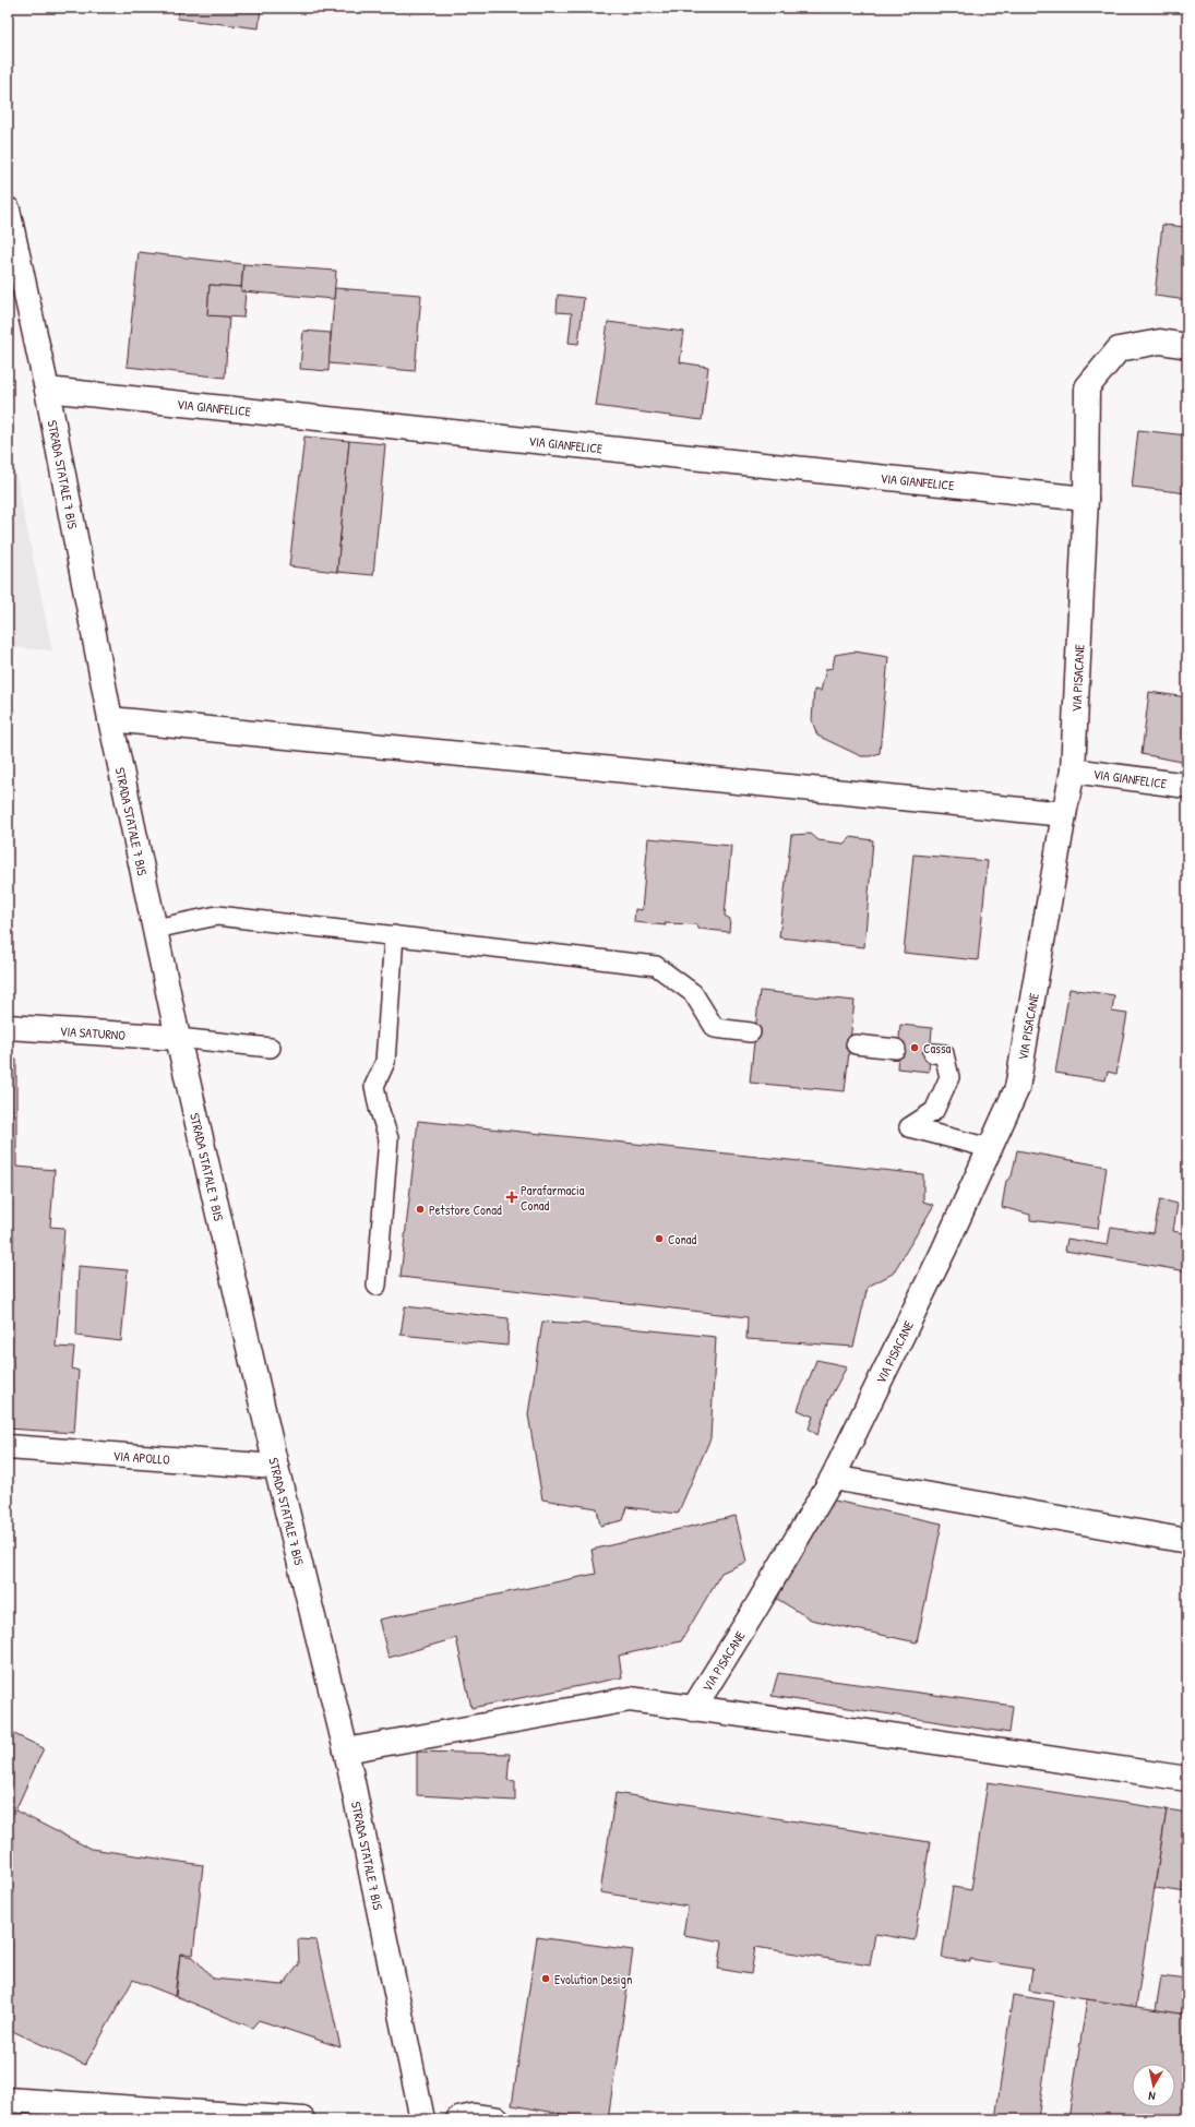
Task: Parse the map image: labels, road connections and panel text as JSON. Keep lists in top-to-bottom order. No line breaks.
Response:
{"streets":{"street":["VIA GIANFELICE","STRADA STATALE 7 BIS","VIA PISACANE","VIA SATURNO","VIA APOLLO"]},"crossings":[["VIA GIANFELICE","STRADA STATALE 7 BIS"],["VIA GIANFELICE","VIA PISACANE"],["STRADA STATALE 7 BIS","VIA SATURNO"],["STRADA STATALE 7 BIS","VIA APOLLO"]],"places":{"other":["Cassa","Petstore Conad","Conad","Evolution Design"],"health":["Parafarmacia Conad"]},"north":"bottom"}
